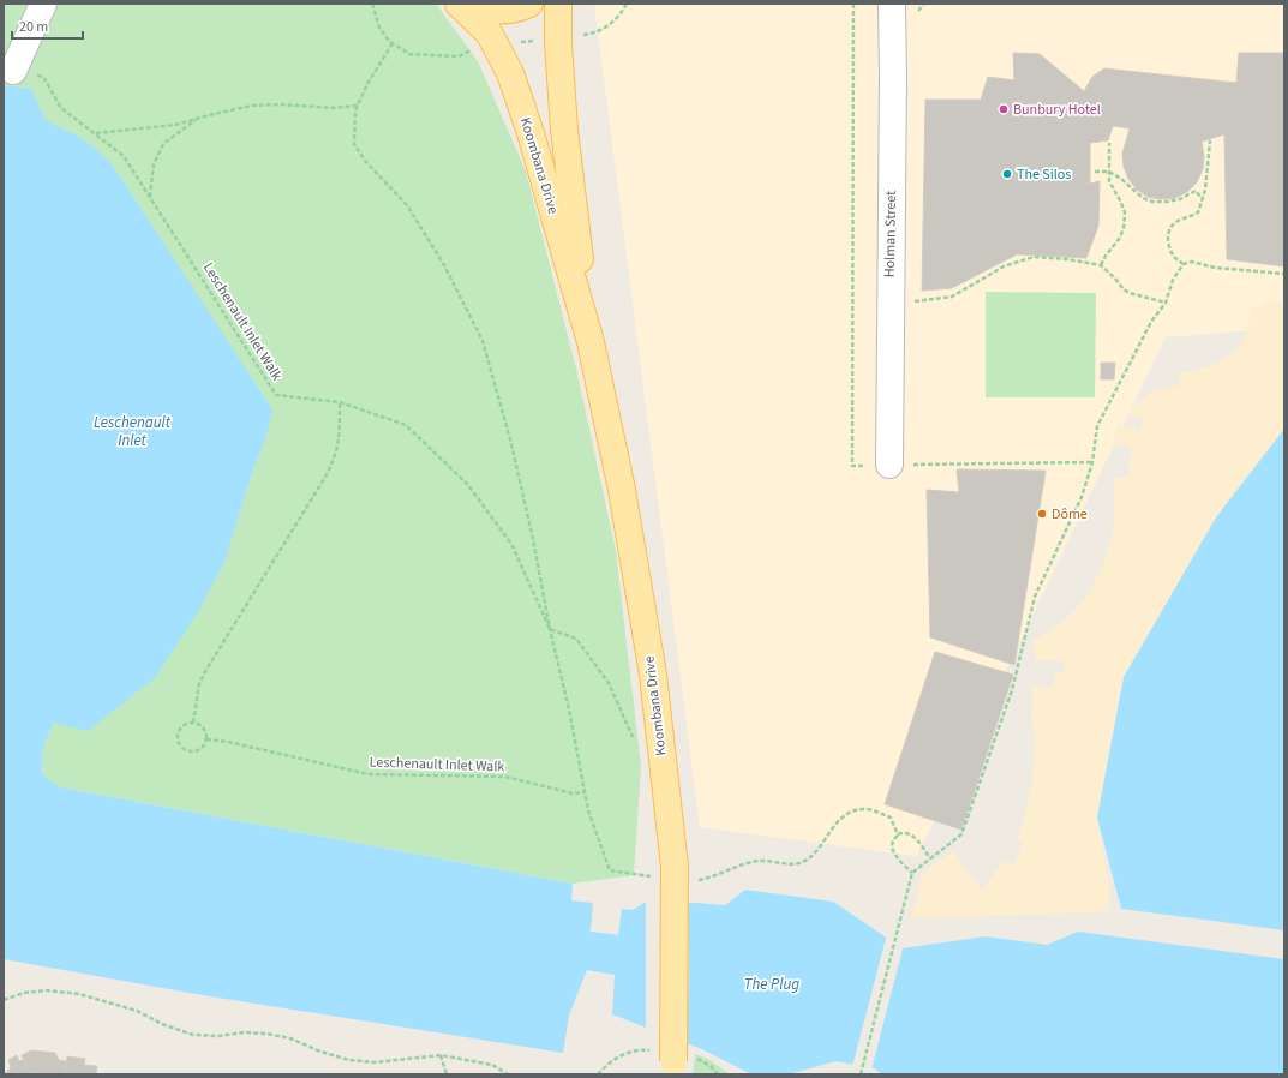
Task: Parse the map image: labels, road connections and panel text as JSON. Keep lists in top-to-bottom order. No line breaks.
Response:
{"streets":{"main road":["Koombana Drive"],"street":["Holman Street"],"path":["Leschenault Inlet Walk"]},"water":["Leschenault Inlet","The Plug"],"places":["Bunbury Hotel","The Silos","Dôme"],"scale_bar":"20 m"}
